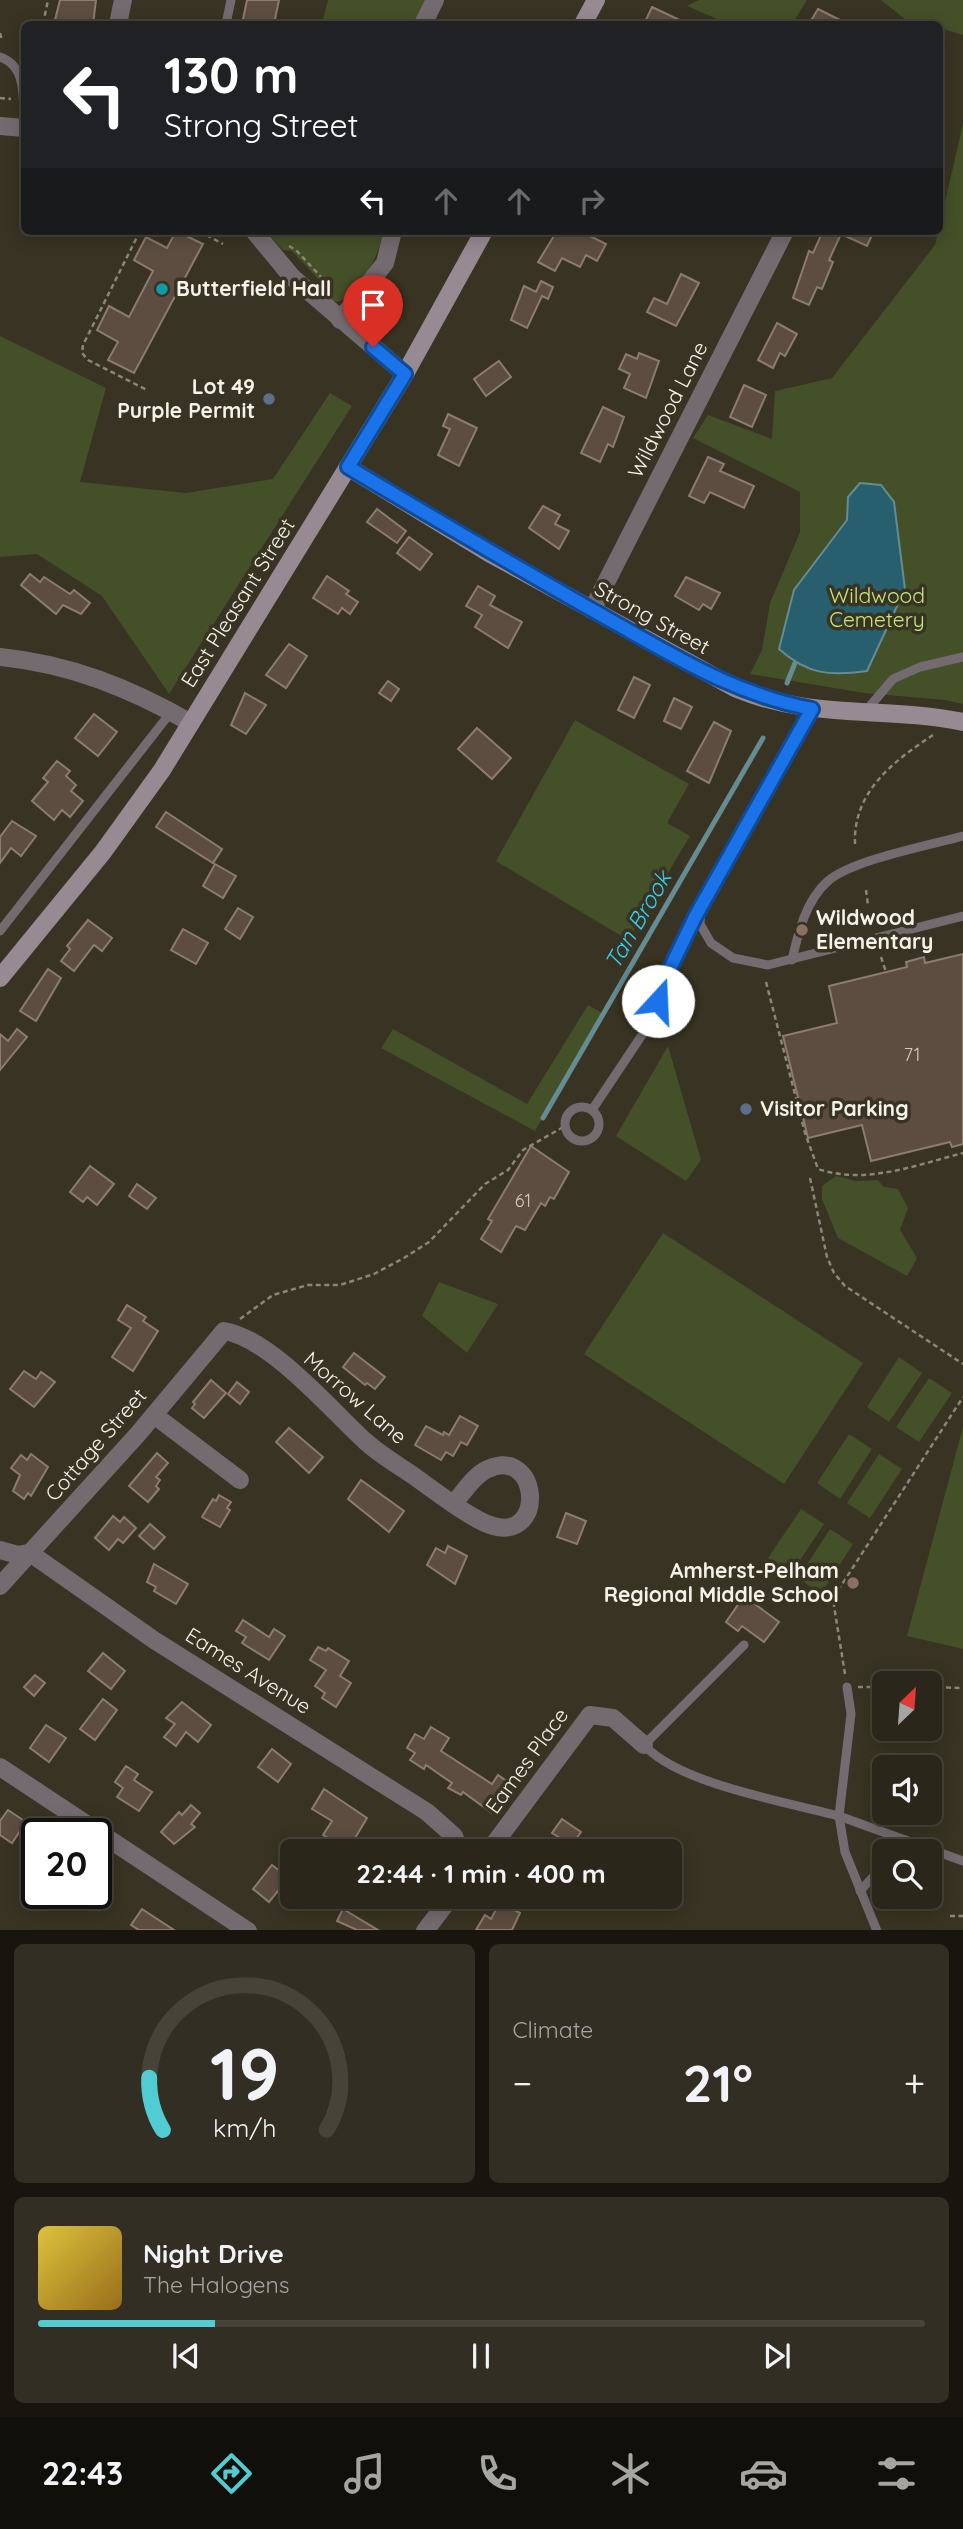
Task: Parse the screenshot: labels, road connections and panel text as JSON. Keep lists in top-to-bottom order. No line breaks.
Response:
{"streets":{"main road":["East Pleasant Street","Strong Street"],"street":["Wildwood Lane","Morrow Lane","Cottage Street","Eames Avenue","Eames Place"]},"crossings":[["Wildwood Lane","Strong Street"],["East Pleasant Street","Strong Street"],["Morrow Lane","Cottage Street"],["Cottage Street","Eames Avenue"]],"water":["Tan Brook"],"parks":["Wildwood Cemetery"],"places":["Butterfield Hall","Lot 49 Purple Permit","Wildwood Elementary","Visitor Parking","Amherst-Pelham Regional Middle School"],"house_numbers":["71","61"],"north":"top right","page":{"turn":["130 m","Strong Street"],"limit":"20","trip":"22:44 · 1 min · 400 m","tile":"Climate","heat":["−","21°","+"],"song":["Night Drive","The Halogens"],"tabs":"22:43","gauge":["19","km/h"]}}
